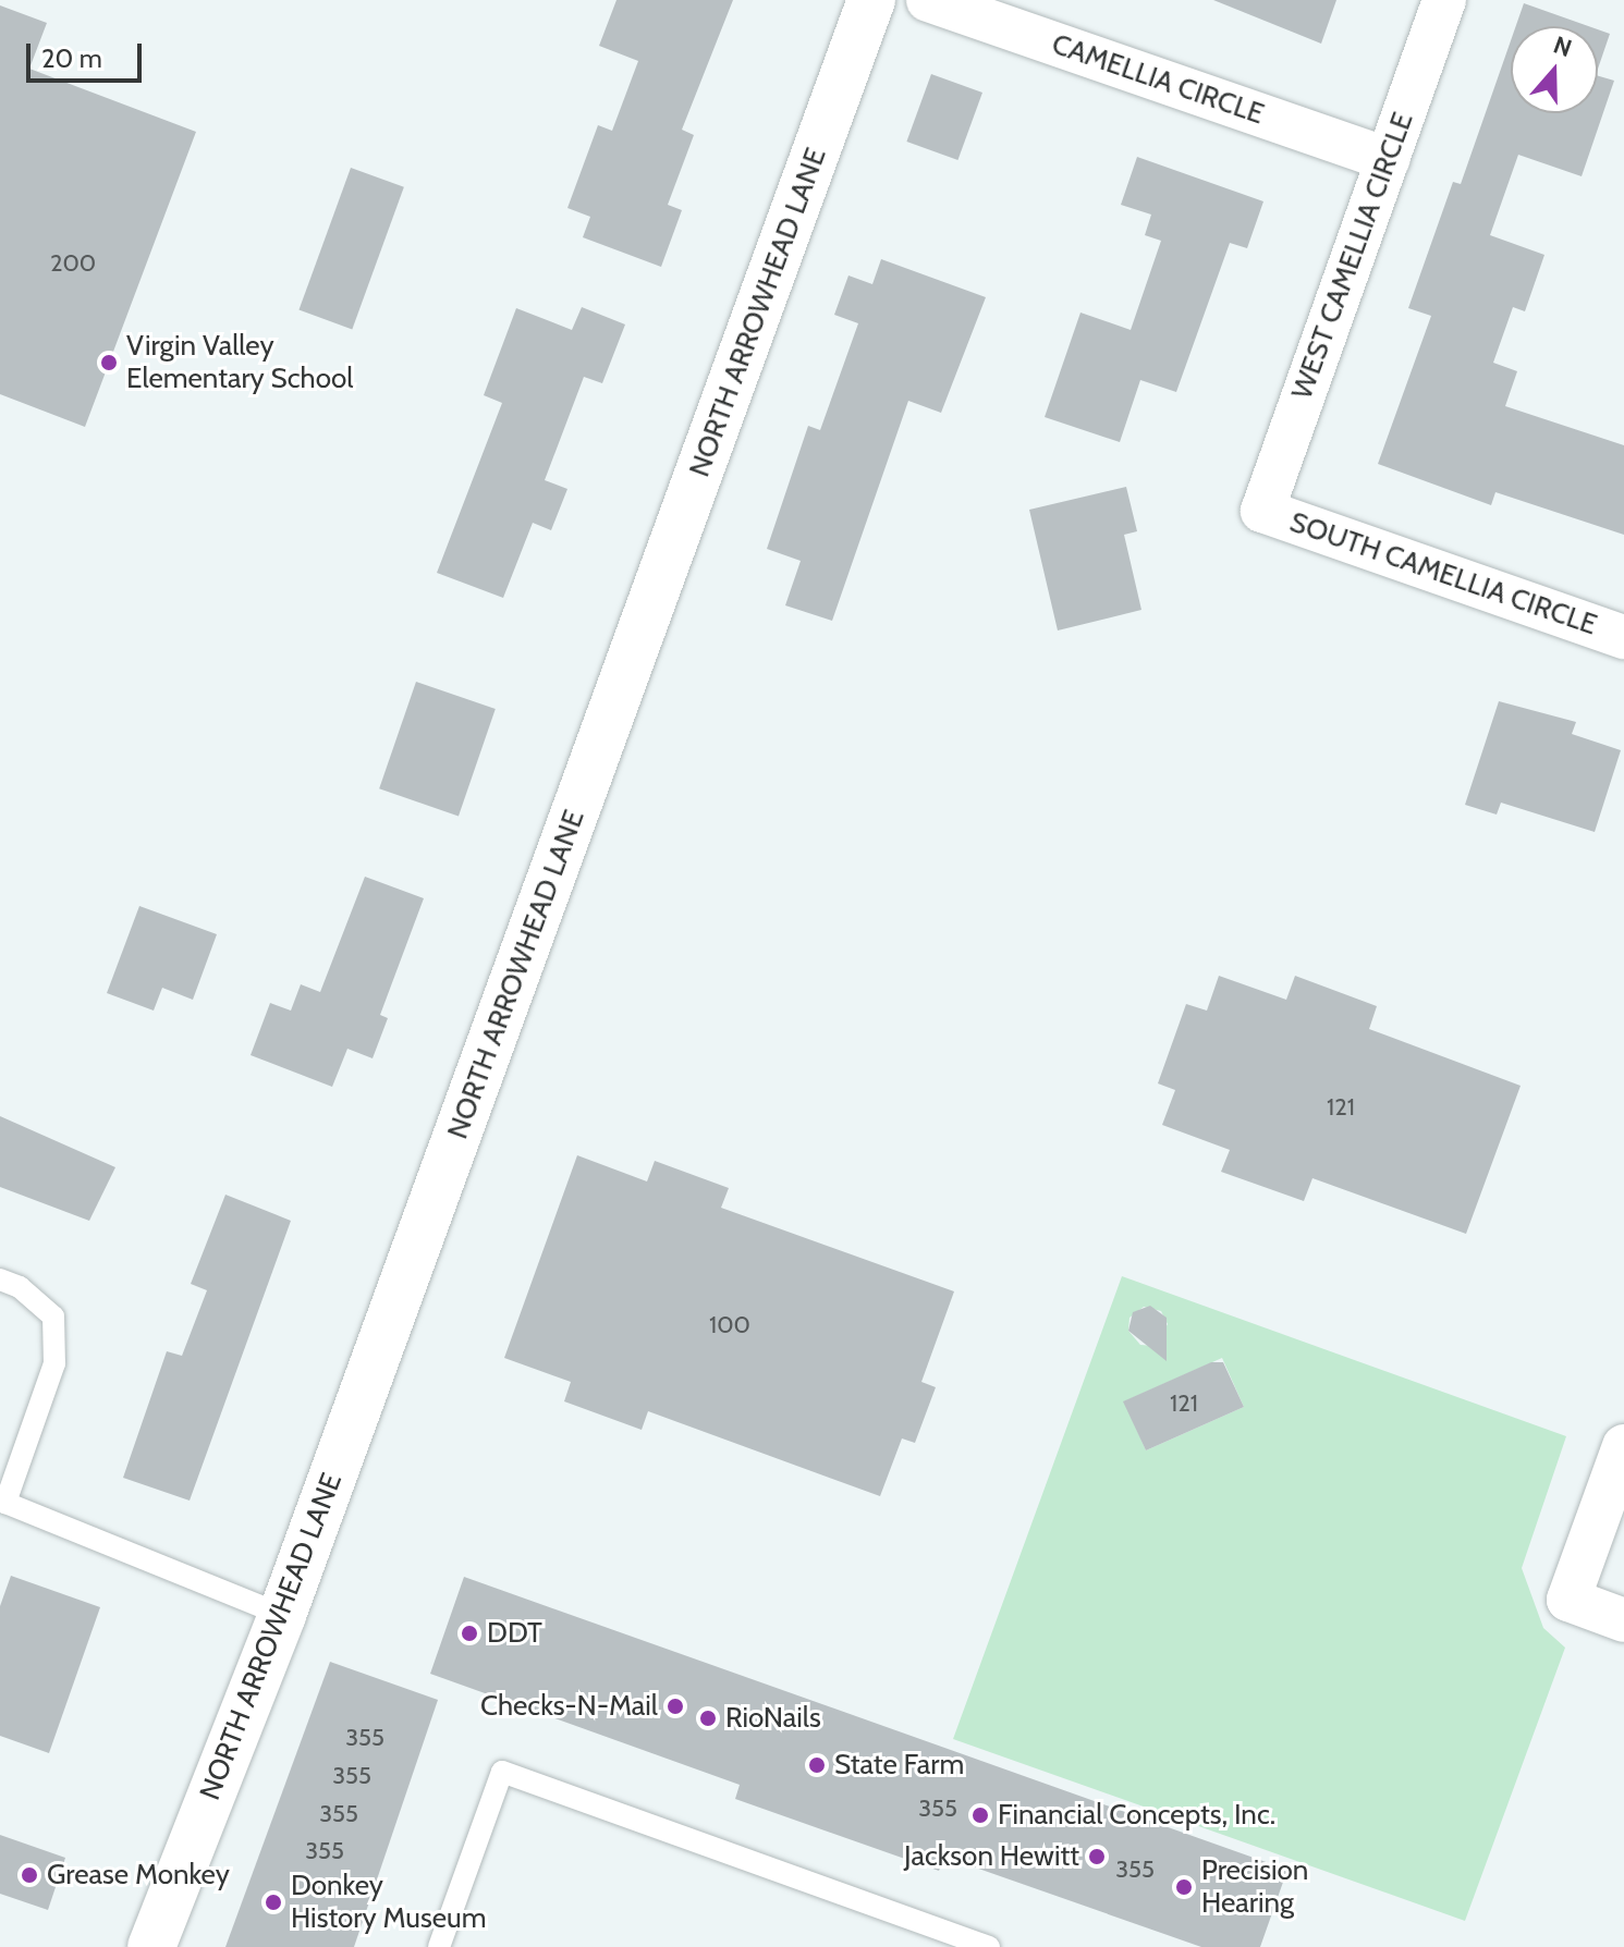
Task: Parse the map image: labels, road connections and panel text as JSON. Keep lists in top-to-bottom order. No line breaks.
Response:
{"streets":{"street":["CAMELLIA CIRCLE","WEST CAMELLIA CIRCLE","NORTH ARROWHEAD LANE","SOUTH CAMELLIA CIRCLE"]},"crossings":[["CAMELLIA CIRCLE","WEST CAMELLIA CIRCLE"],["WEST CAMELLIA CIRCLE","SOUTH CAMELLIA CIRCLE"]],"places":["Virgin Valley Elementary School","DDT","Checks-N-Mail","RioNails","State Farm","Financial Concepts, Inc.","Jackson Hewitt","Grease Monkey","Precision Hearing","Donkey History Museum"],"house_numbers":["200","121","100","121","355","355","355","355","355","355"],"scale_bar":"20 m","north":"top"}
